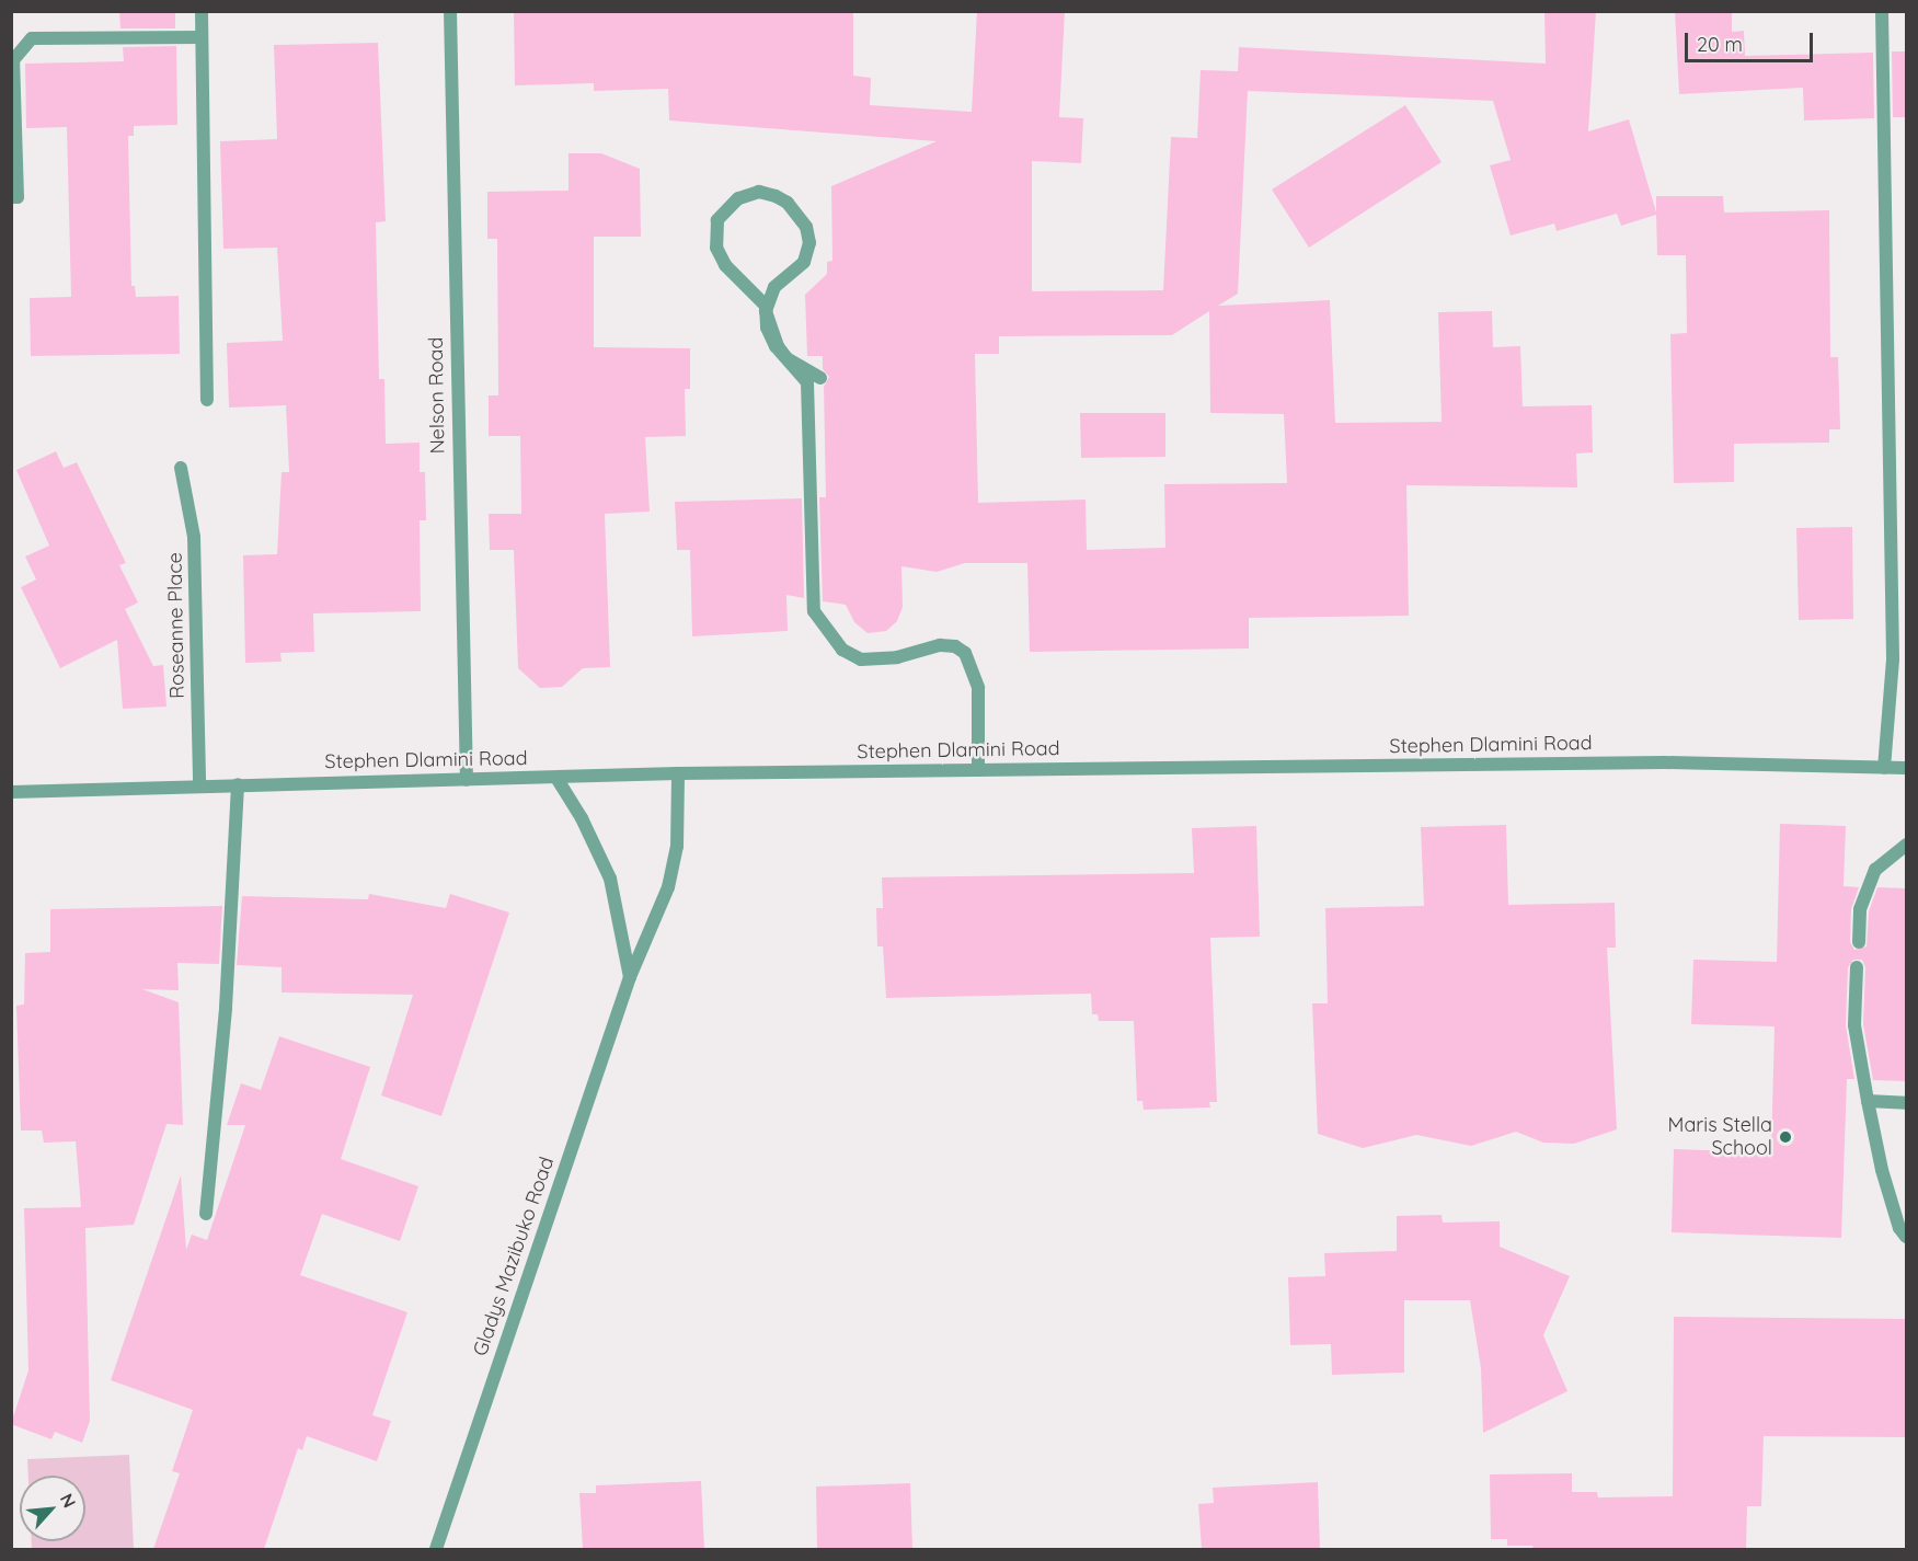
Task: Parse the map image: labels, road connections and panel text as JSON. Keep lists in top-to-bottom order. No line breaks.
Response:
{"streets":{"street":["Nelson Road","Roseanne Place","Stephen Dlamini Road","Gladys Mazibuko Road"]},"crossings":[["Nelson Road","Stephen Dlamini Road"],["Roseanne Place","Stephen Dlamini Road"],["Stephen Dlamini Road","Gladys Mazibuko Road"]],"places":["Maris Stella School"],"scale_bar":"20 m","north":"top right"}
